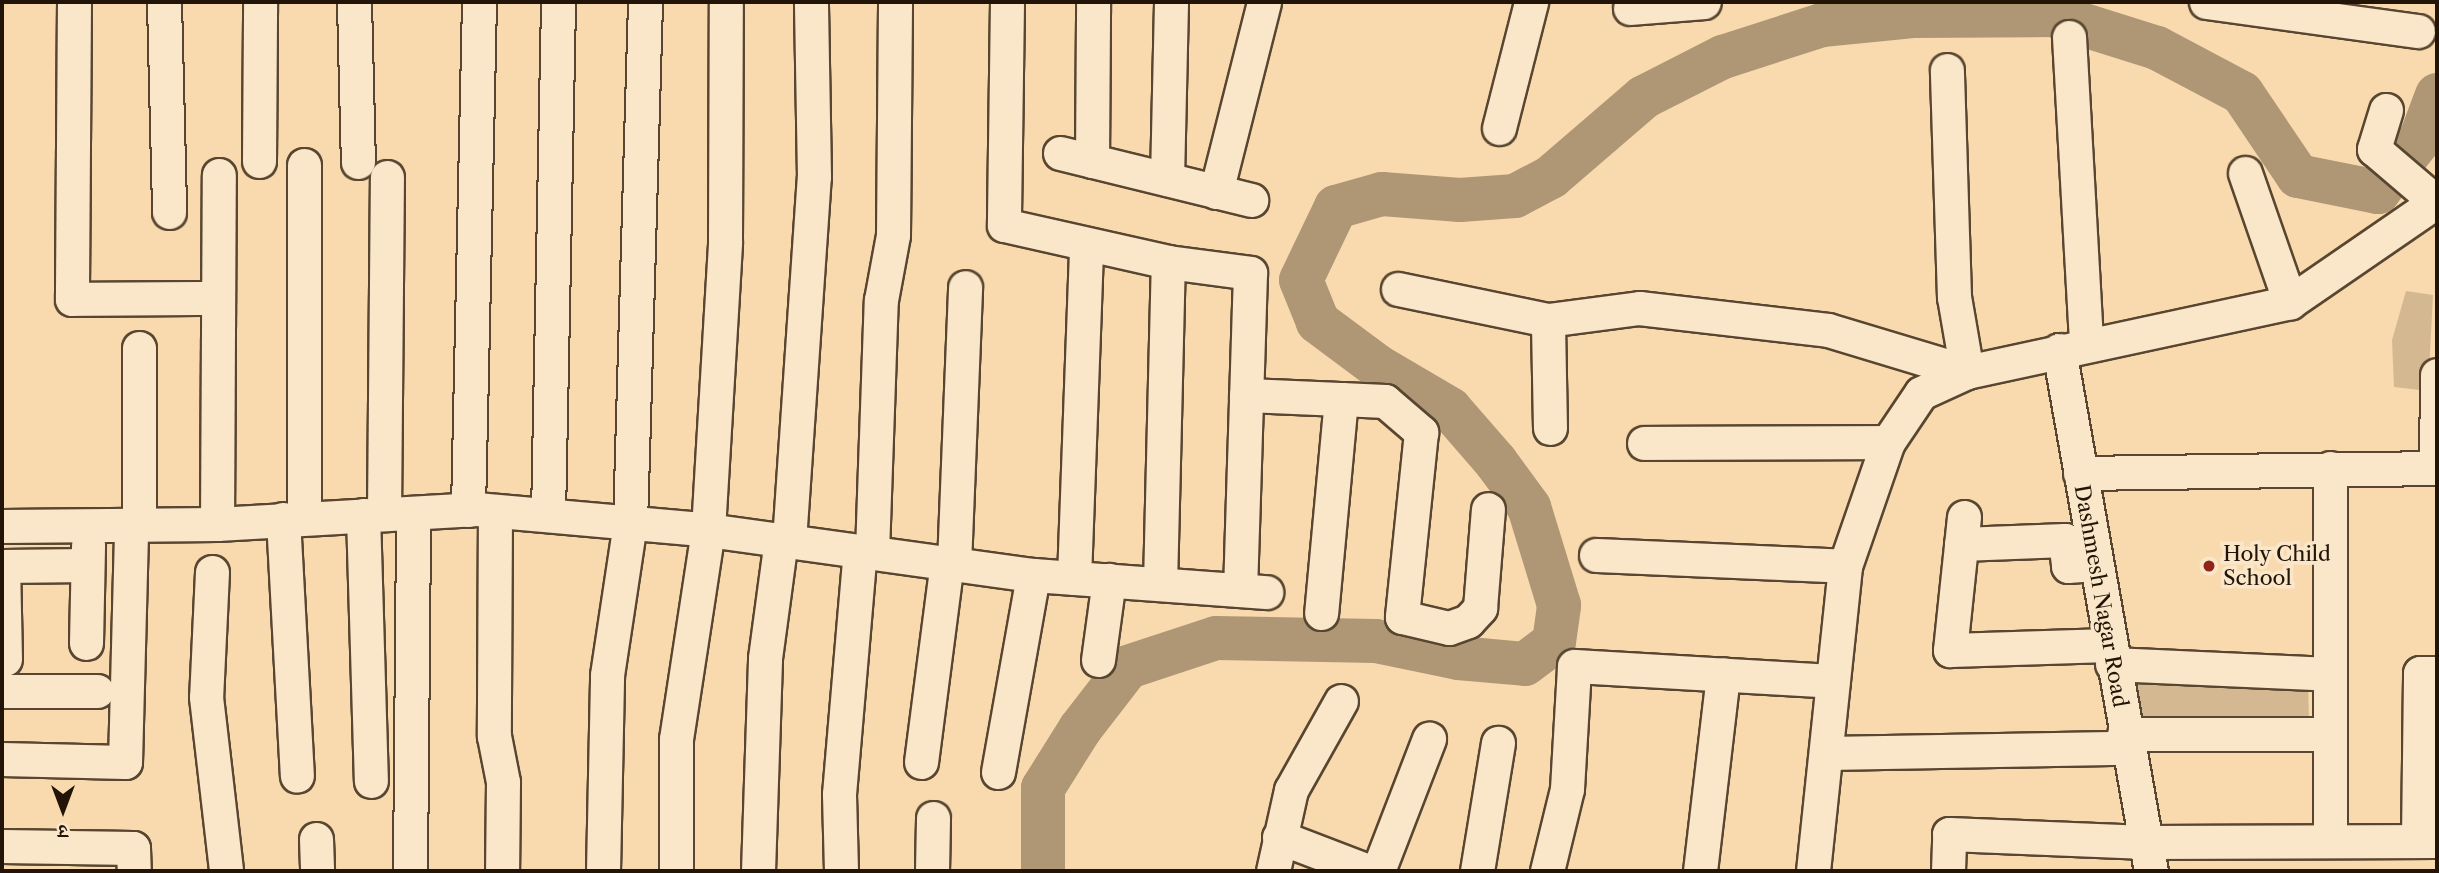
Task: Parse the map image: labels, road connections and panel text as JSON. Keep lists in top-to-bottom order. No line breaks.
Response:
{"streets":{"street":["Dashmesh Nagar Road"]},"places":["Holy Child School"],"north":"bottom"}
